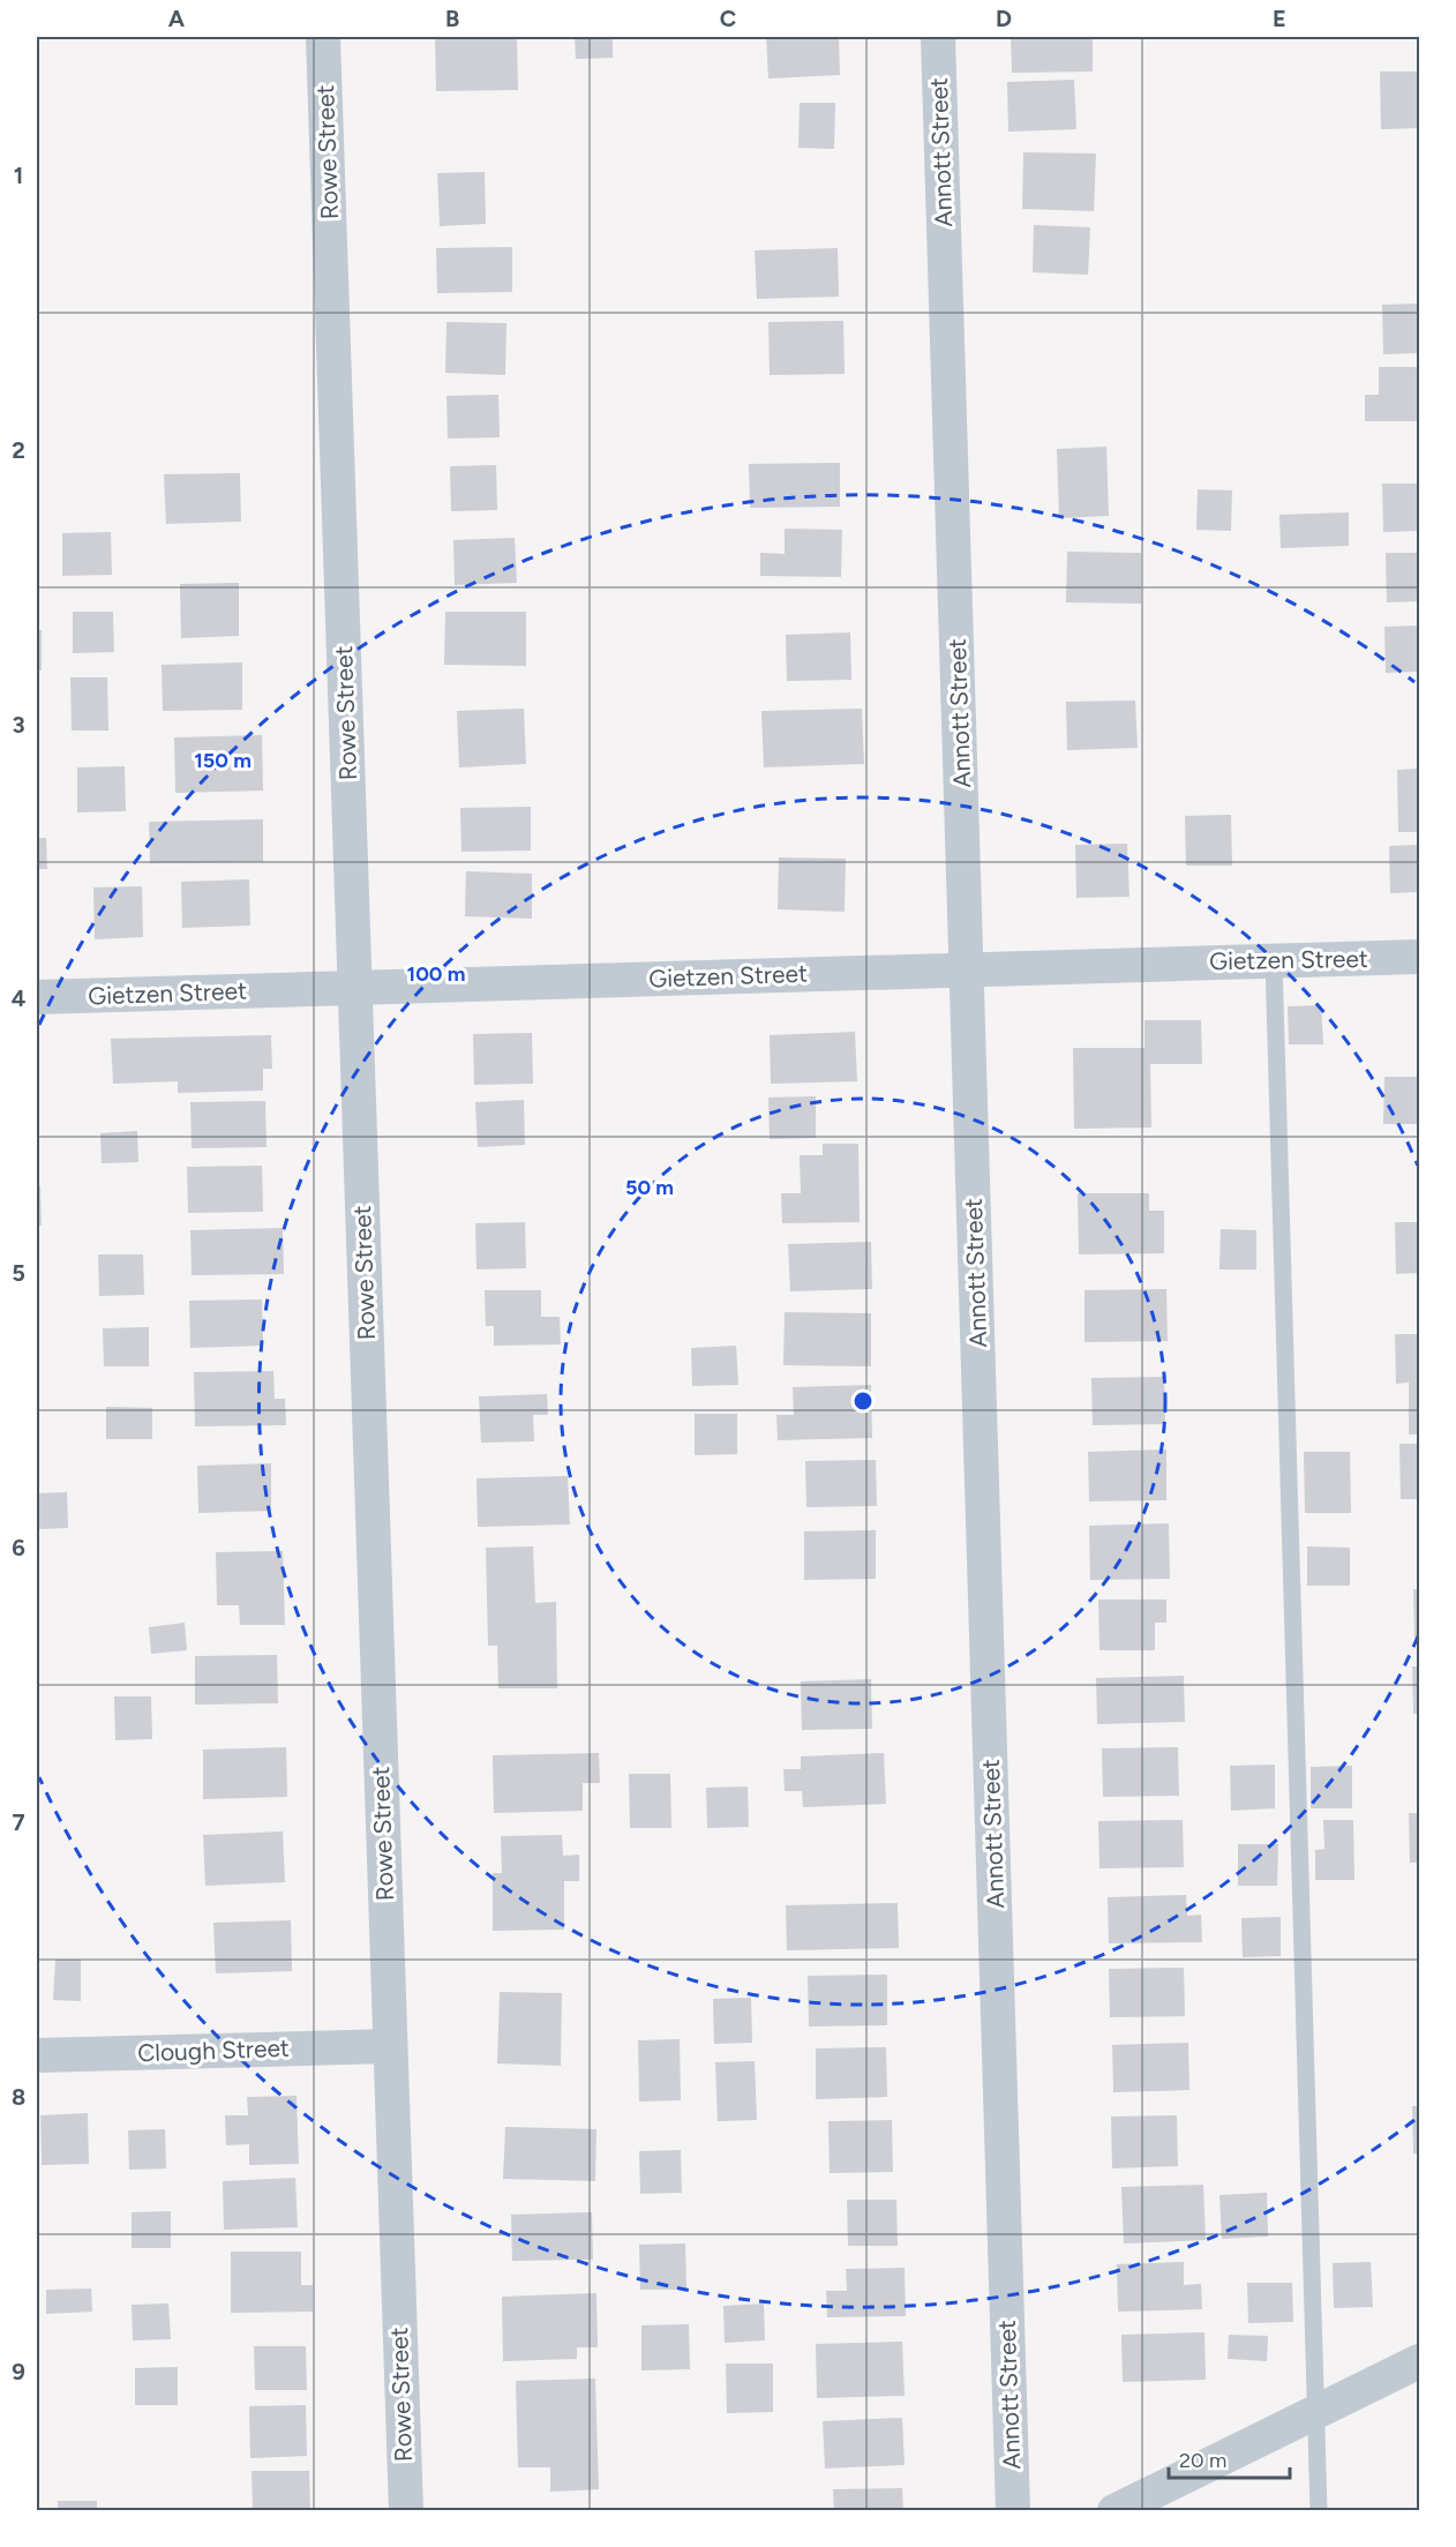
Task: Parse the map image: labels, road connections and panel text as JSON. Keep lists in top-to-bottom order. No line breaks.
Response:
{"streets":{"street":["Rowe Street","Annott Street","Gietzen Street","Clough Street"]},"crossings":[["Rowe Street","Gietzen Street"],["Rowe Street","Clough Street"],["Annott Street","Gietzen Street"]],"scale_bar":"20 m","grid":{"columns":["A","B","C","D","E"],"rows":["1","2","3","4","5","6","7","8","9"]},"rings":["150 m","100 m","50 m"]}
